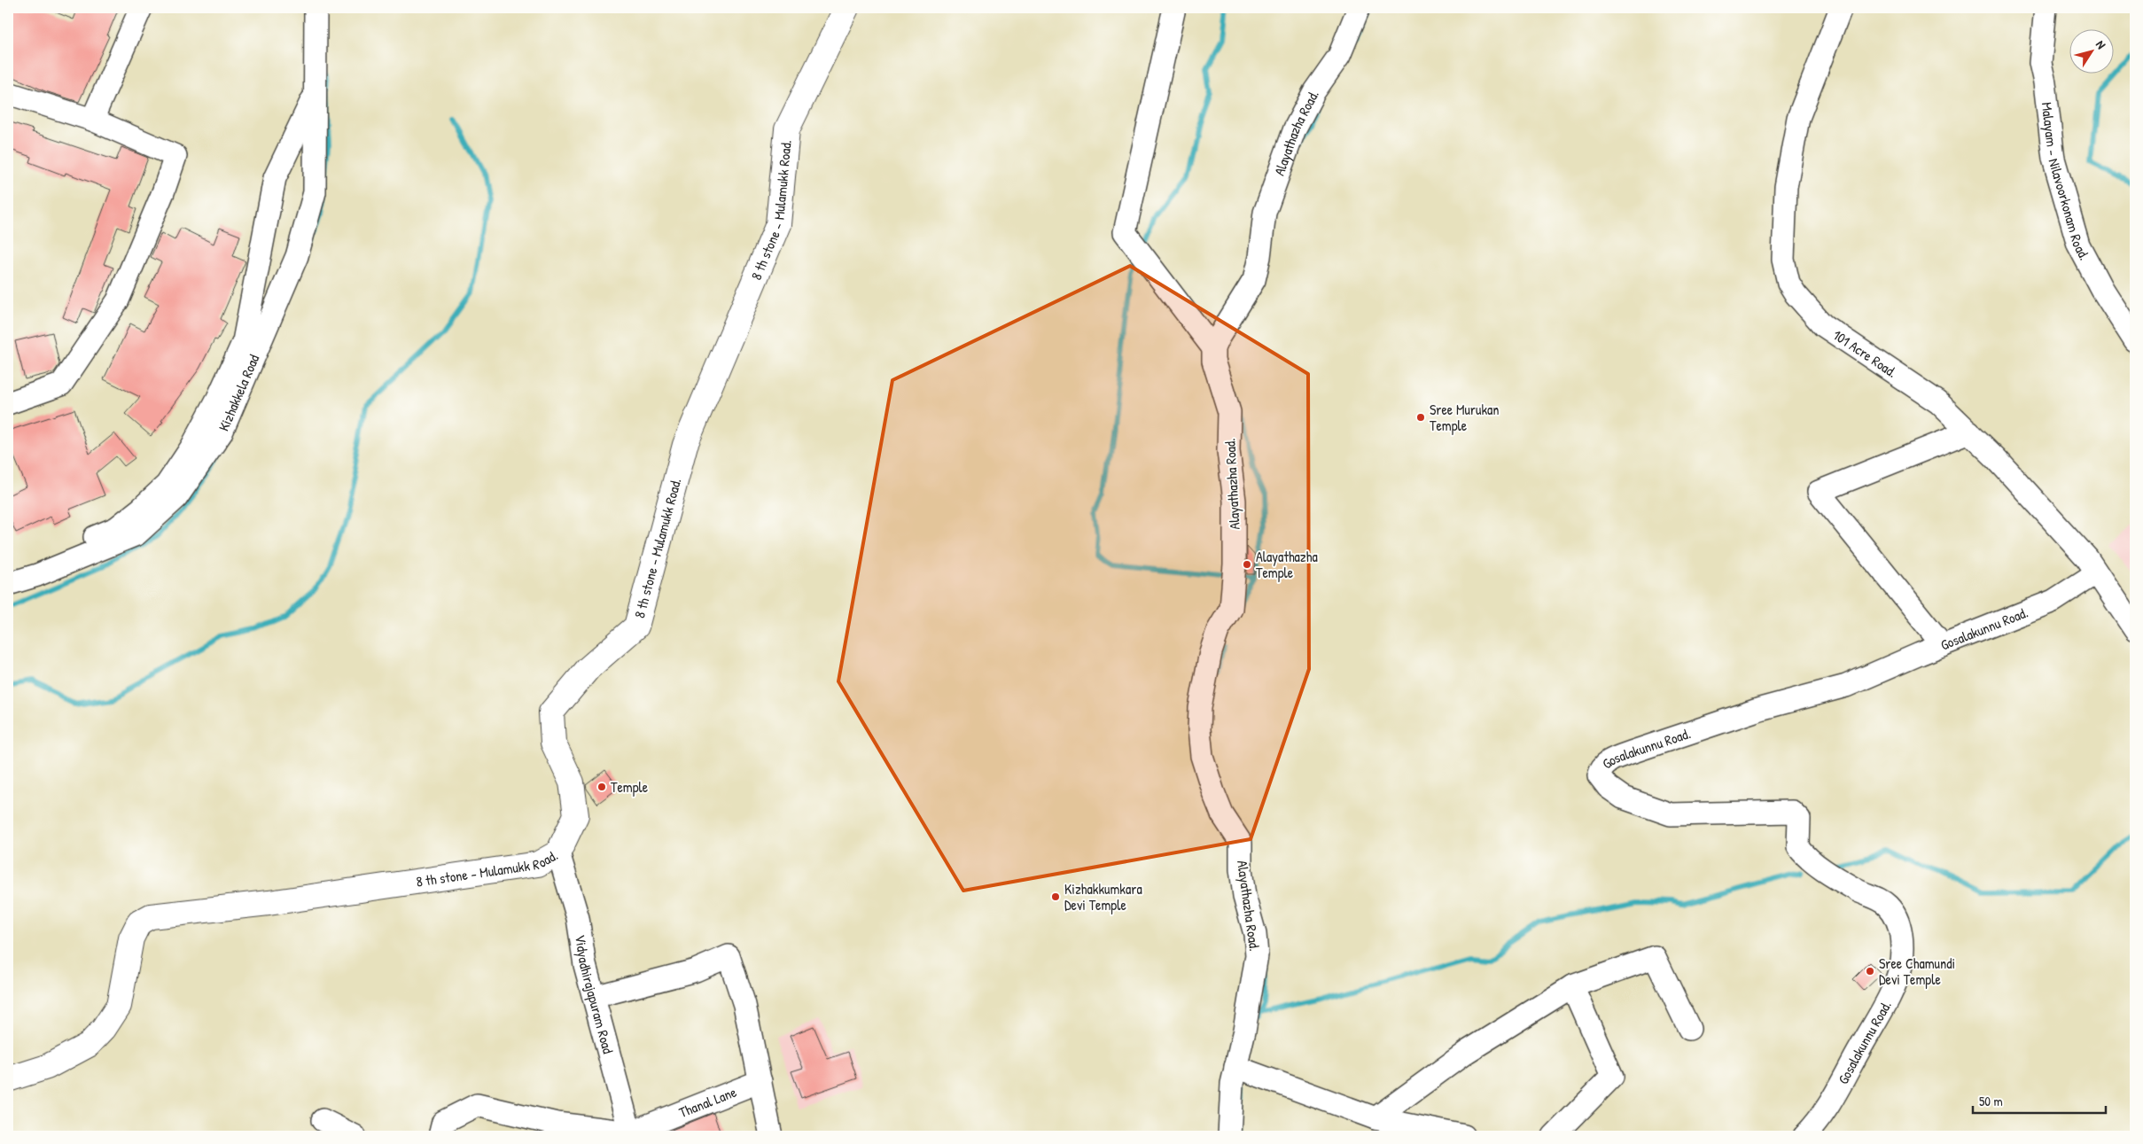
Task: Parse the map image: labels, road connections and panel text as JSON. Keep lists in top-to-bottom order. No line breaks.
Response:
{"streets":{"main road":["8 th stone - Mulamukk Road."],"street":["Alayathazha Road.","Malayam - Nilavoorkonam Road.","101 Acre Road.","Kizhakkela Road","Gosalakunnu Road.","Vidyadhirajapuram Road","Thanal Lane"]},"crossings":[["8 th stone - Mulamukk Road.","Vidyadhirajapuram Road"],["101 Acre Road.","Gosalakunnu Road."],["Vidyadhirajapuram Road","Thanal Lane"]],"places":["Sree Murukan Temple","Alayathazha Temple","Temple","Kizhakkumkara Devi Temple","Sree Chamundi Devi Temple"],"scale_bar":"50 m","north":"top right"}
